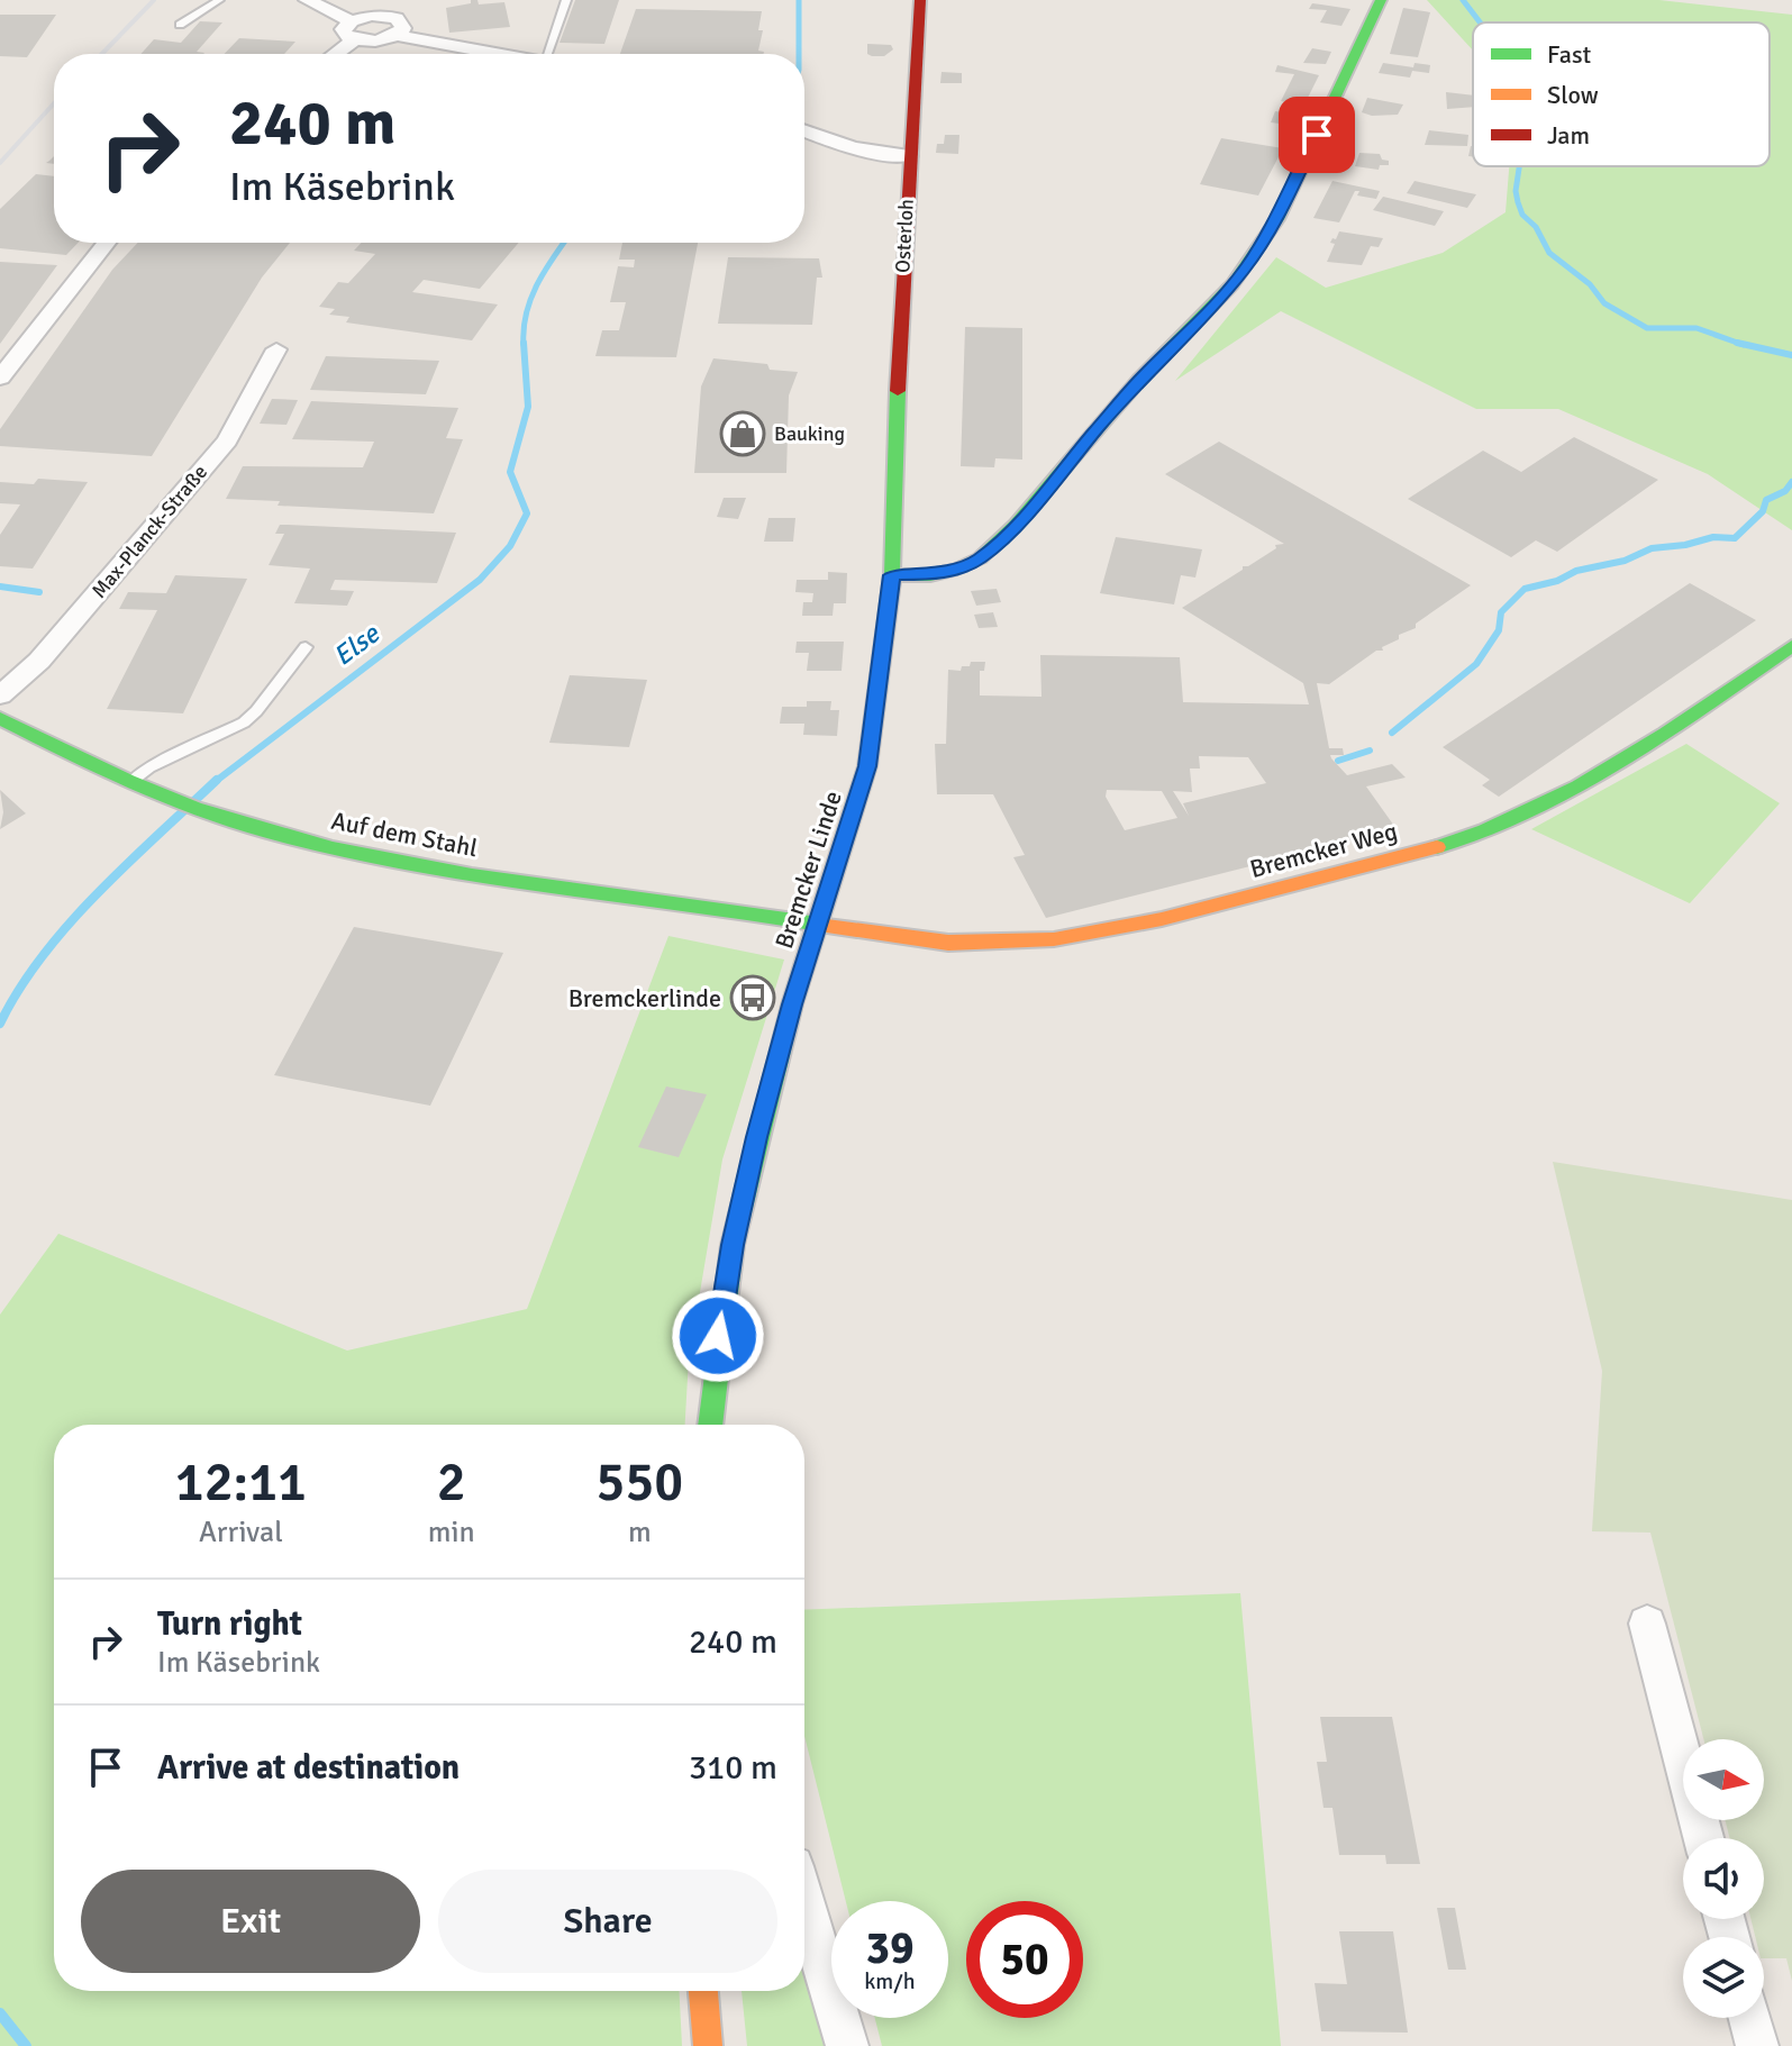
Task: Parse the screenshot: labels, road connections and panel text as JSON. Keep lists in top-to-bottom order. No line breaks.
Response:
{"streets":{"street":["Osterloh","Max-Planck-Straße","Auf dem Stahl","Bremcker Weg","Bremcker Linde"]},"crossings":[["Osterloh","Bremcker Linde"],["Auf dem Stahl","Bremcker Weg"],["Auf dem Stahl","Bremcker Linde"],["Bremcker Weg","Bremcker Linde"]],"water":["Else"],"places":{"shop":["Bauking"],"bus stop":["Bremckerlinde"]},"legend":["Fast","Slow","Jam"],"north":"right","page":{"turn":["240 m","Im Käsebrink"],"eta":["12:11","Arrival","2","min","550","m"],"list":[{"name":"Turn right","note":"Im Käsebrink","value":"240 m"},{"name":"Arrive at destination","value":"310 m"}],"buttons":["Exit","Share"],"speed":"39 km/h","limit":"50"}}
